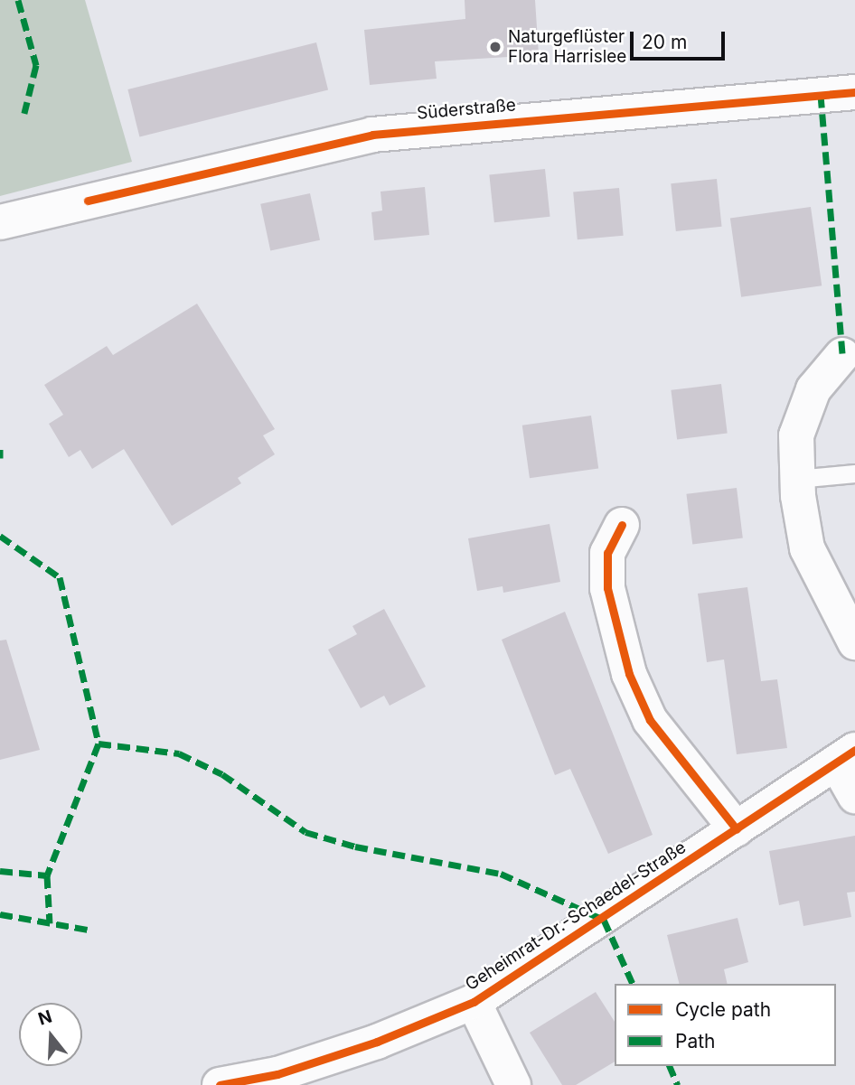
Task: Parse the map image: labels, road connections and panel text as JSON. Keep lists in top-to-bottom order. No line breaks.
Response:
{"streets":{"street":["Süderstraße","Geheimrat-Dr.-Schaedel-Straße"]},"places":["Naturgeflüster Flora Harrislee"],"legend":["Cycle path","Path"],"scale_bar":"20 m","north":"top"}
